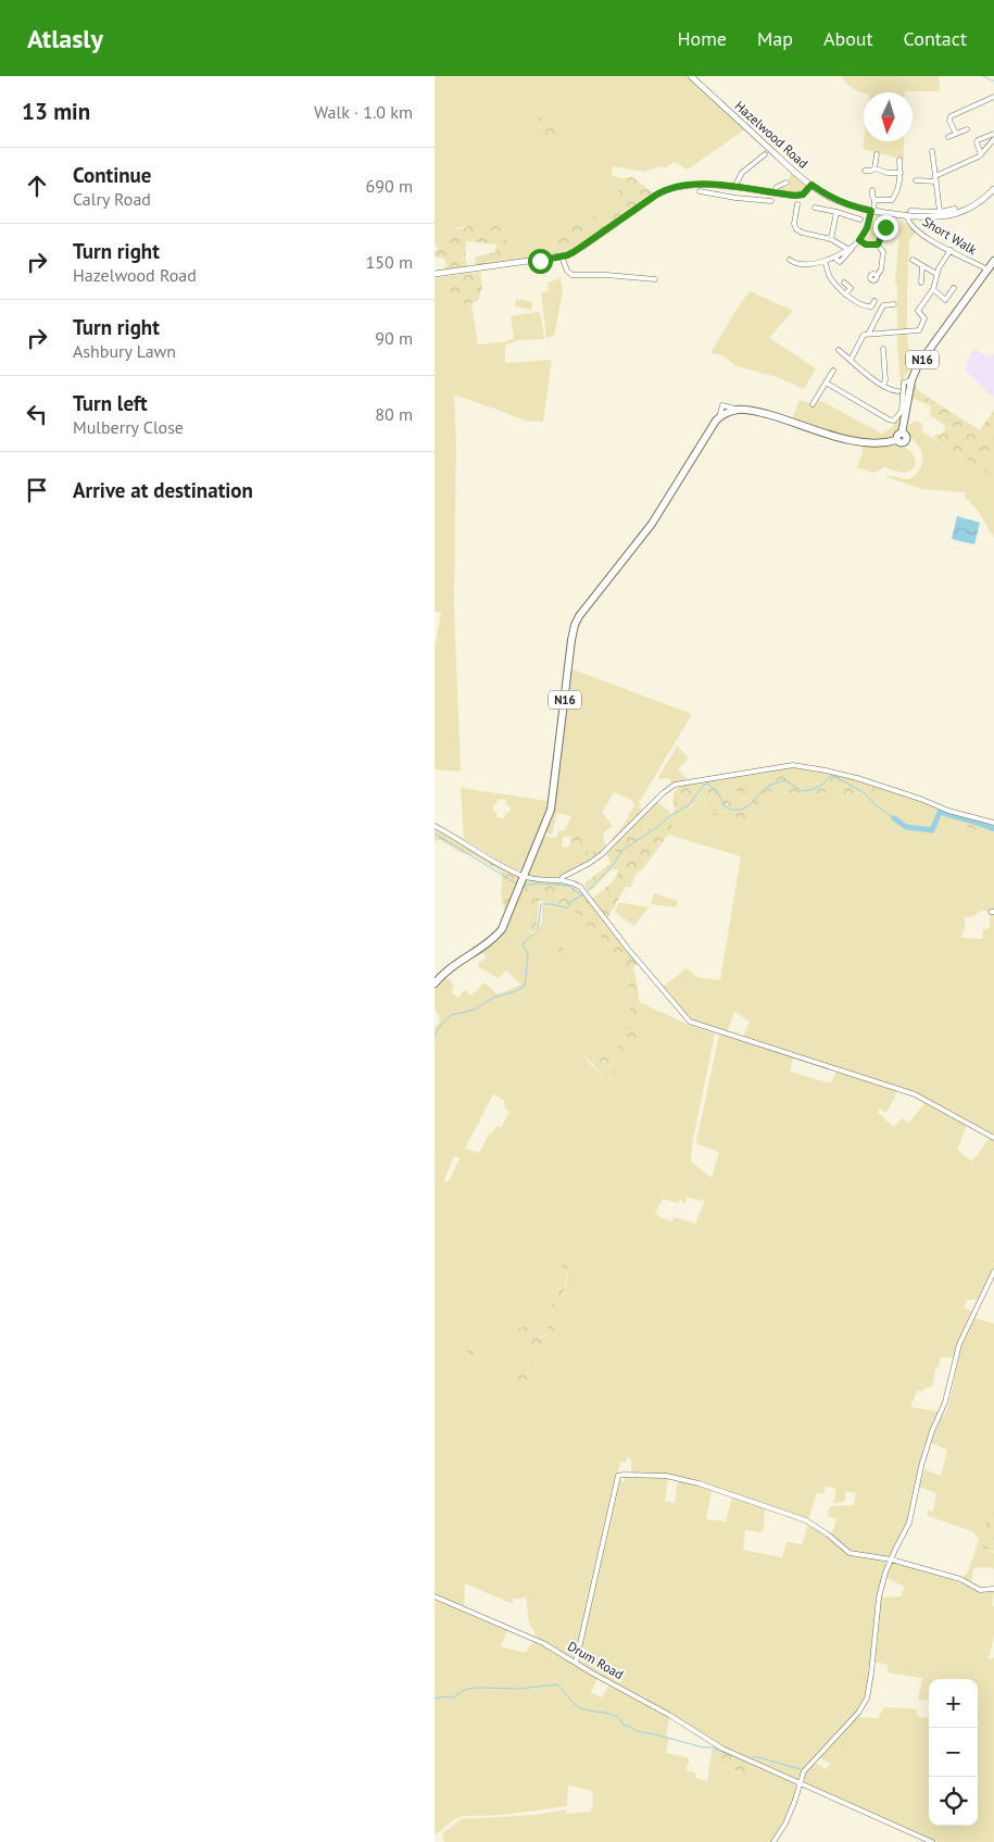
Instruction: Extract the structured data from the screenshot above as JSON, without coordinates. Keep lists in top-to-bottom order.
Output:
{
  "streets": {
    "highway": ["N16"],
    "main road": ["Hazelwood Road"],
    "street": ["Short Walk", "Drum Road"]
  },
  "crossings": [
    ["Hazelwood Road", "Short Walk"],
    ["Short Walk", "N16"]
  ],
  "north": "bottom",
  "page": {
    "header": "Atlasly",
    "nav": [
      "Home",
      "Map",
      "About",
      "Contact"
    ],
    "heading": ["13 min", "Walk · 1.0 km"],
    "list": [
      ["Continue", "Calry Road", "690 m"],
      ["Turn right", "Hazelwood Road", "150 m"],
      ["Turn right", "Ashbury Lawn", "90 m"],
      ["Turn left", "Mulberry Close", "80 m"],
      "Arrive at destination"
    ],
    "map_buttons": ["+", "−"]
  }
}
